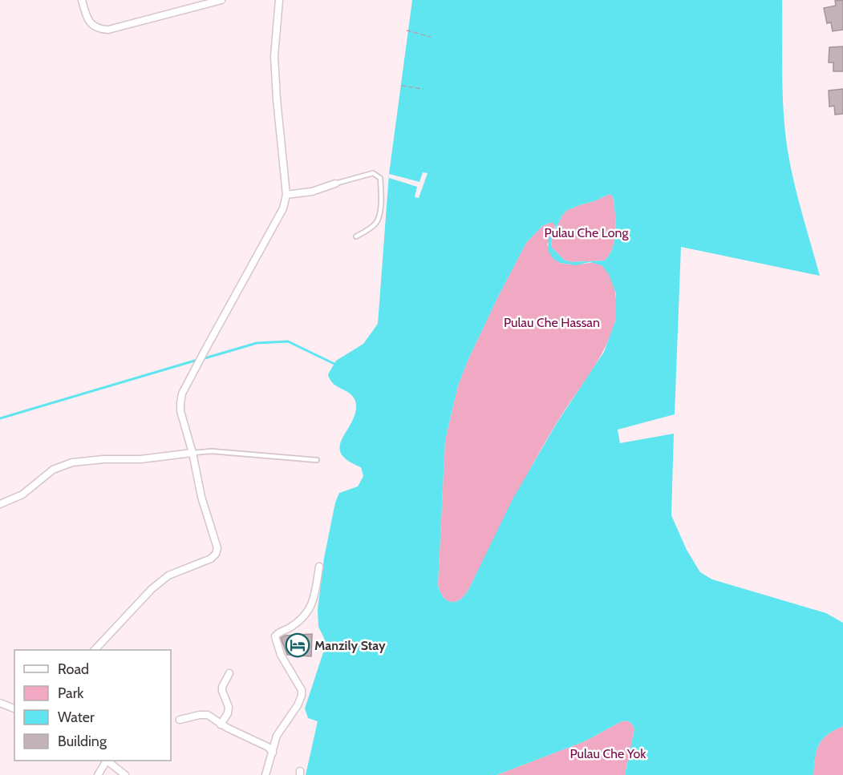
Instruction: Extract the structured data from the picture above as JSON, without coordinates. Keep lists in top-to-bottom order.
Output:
{
  "parks": ["Pulau Che Long", "Pulau Che Hassan", "Pulau Che Yok"],
  "places": {
    "hotel": ["Manzily Stay"]
  },
  "legend": [
    "Road",
    "Park",
    "Water",
    "Building"
  ]
}
